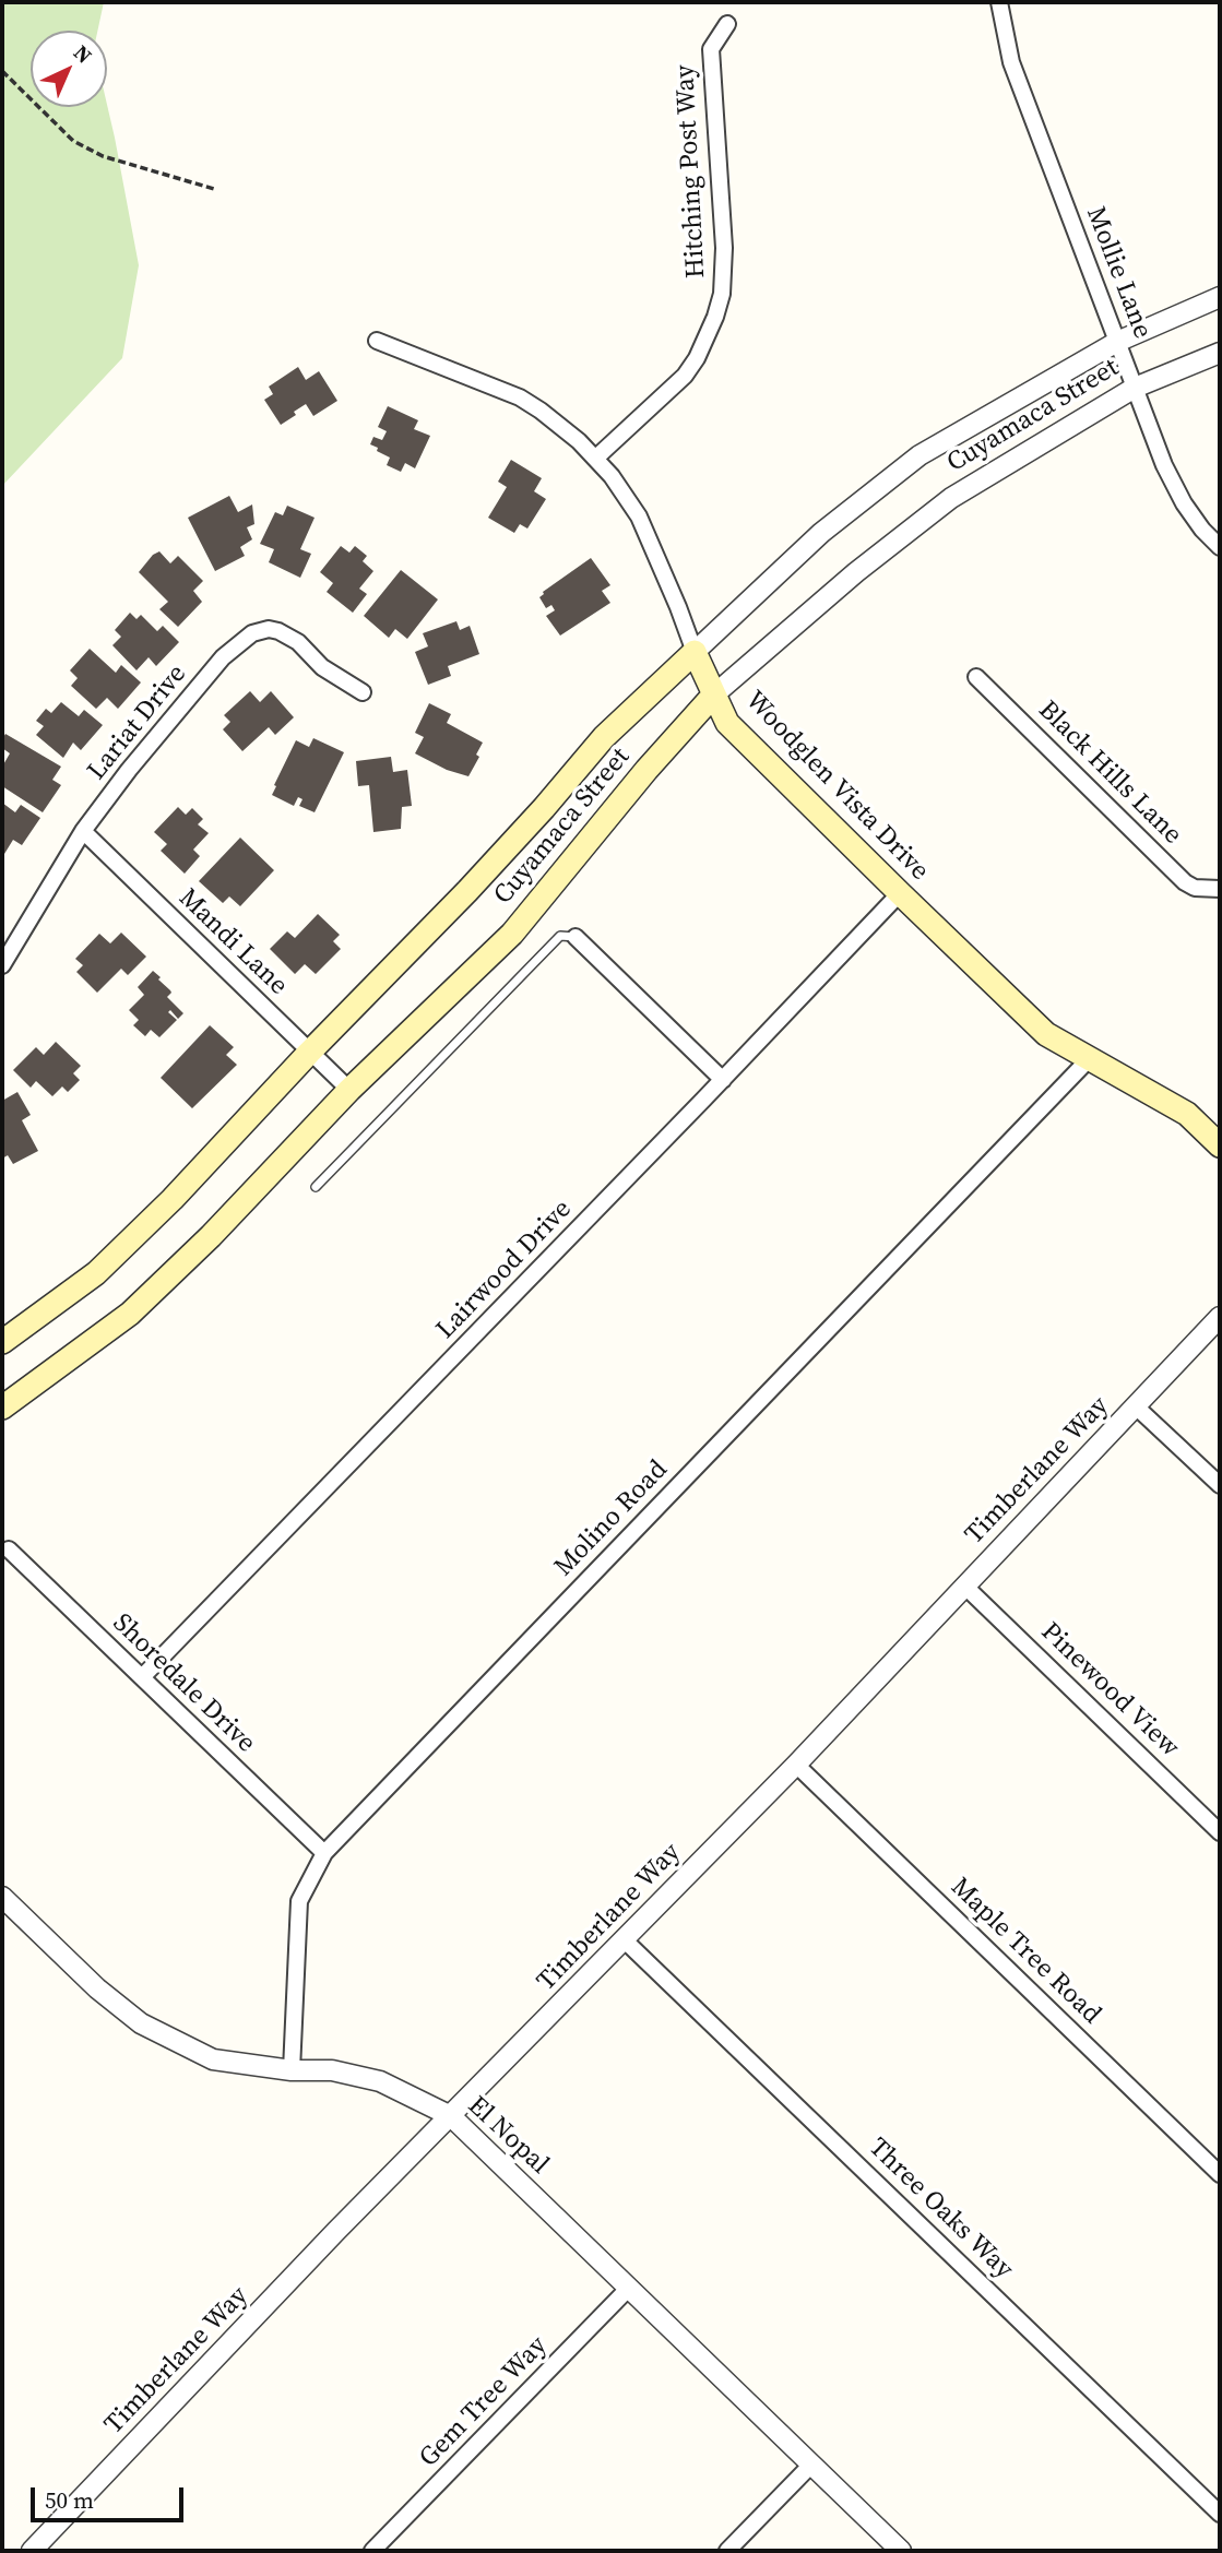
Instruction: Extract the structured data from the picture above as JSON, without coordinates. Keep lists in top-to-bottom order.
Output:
{
  "streets": {
    "main road": ["Cuyamaca Street", "Woodglen Vista Drive"],
    "street": [
      "Hitching Post Way",
      "Mollie Lane",
      "Lariat Drive",
      "Black Hills Lane",
      "Mandi Lane",
      "Lairwood Drive",
      "Timberlane Way",
      "Molino Road",
      "Shoredale Drive",
      "Pinewood View",
      "Maple Tree Road",
      "El Nopal",
      "Three Oaks Way",
      "Gem Tree Way"
    ]
  },
  "crossings": [
    ["Hitching Post Way", "Woodglen Vista Drive"],
    ["Mollie Lane", "Cuyamaca Street"],
    ["Cuyamaca Street", "Woodglen Vista Drive"],
    ["Cuyamaca Street", "Mandi Lane"],
    ["Lariat Drive", "Mandi Lane"],
    ["Woodglen Vista Drive", "Lairwood Drive"],
    ["Woodglen Vista Drive", "Molino Road"],
    ["Lairwood Drive", "Shoredale Drive"],
    ["Timberlane Way", "Pinewood View"],
    ["Timberlane Way", "Maple Tree Road"],
    ["Timberlane Way", "El Nopal"],
    ["Timberlane Way", "Three Oaks Way"],
    ["Molino Road", "Shoredale Drive"],
    ["Molino Road", "El Nopal"],
    ["El Nopal", "Gem Tree Way"]
  ],
  "scale_bar": "50 m",
  "north": "top right"
}
